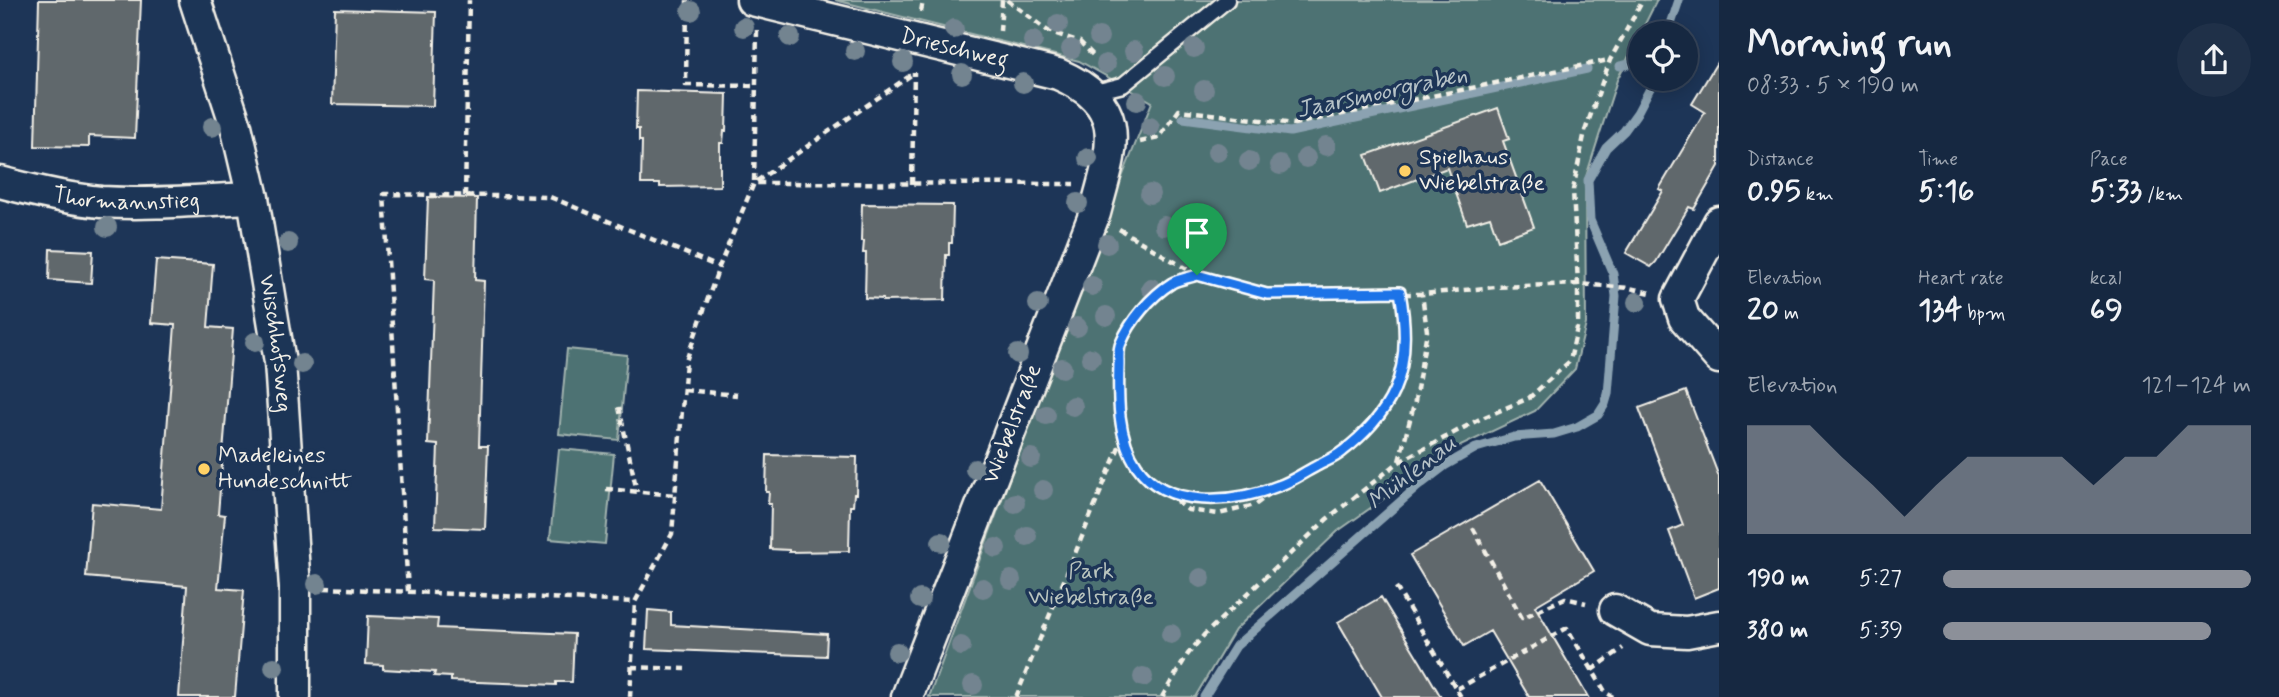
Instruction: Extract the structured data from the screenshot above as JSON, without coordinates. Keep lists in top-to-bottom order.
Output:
{
  "streets": {
    "street": [
      "Drieschweg",
      "Thormannstieg",
      "Wischhofsweg",
      "Wiebelstraße"
    ]
  },
  "crossings": [
    ["Drieschweg", "Wiebelstraße"],
    ["Thormannstieg", "Wischhofsweg"]
  ],
  "water": ["Jaarsmoorgraben", "Mühlenau"],
  "parks": ["Park Wiebelstraße"],
  "places": ["Spielhaus Wiebelstraße", "Madeleines Hundeschnitt"],
  "page": {
    "heading": ["Morning run", "08:33 · 5 × 190 m"],
    "stats": [
      ["Distance", "0.95 km"],
      ["Time", "5:16"],
      ["Pace", "5:33 /km"],
      ["Elevation", "20 m"],
      ["Heart rate", "134 bpm"],
      ["kcal", "69"]
    ],
    "chart": ["Elevation", "121–124 m"],
    "list": [
      {
        "name": "190 m",
        "note": "5:27"
      },
      {
        "name": "380 m",
        "note": "5:39"
      }
    ]
  }
}
